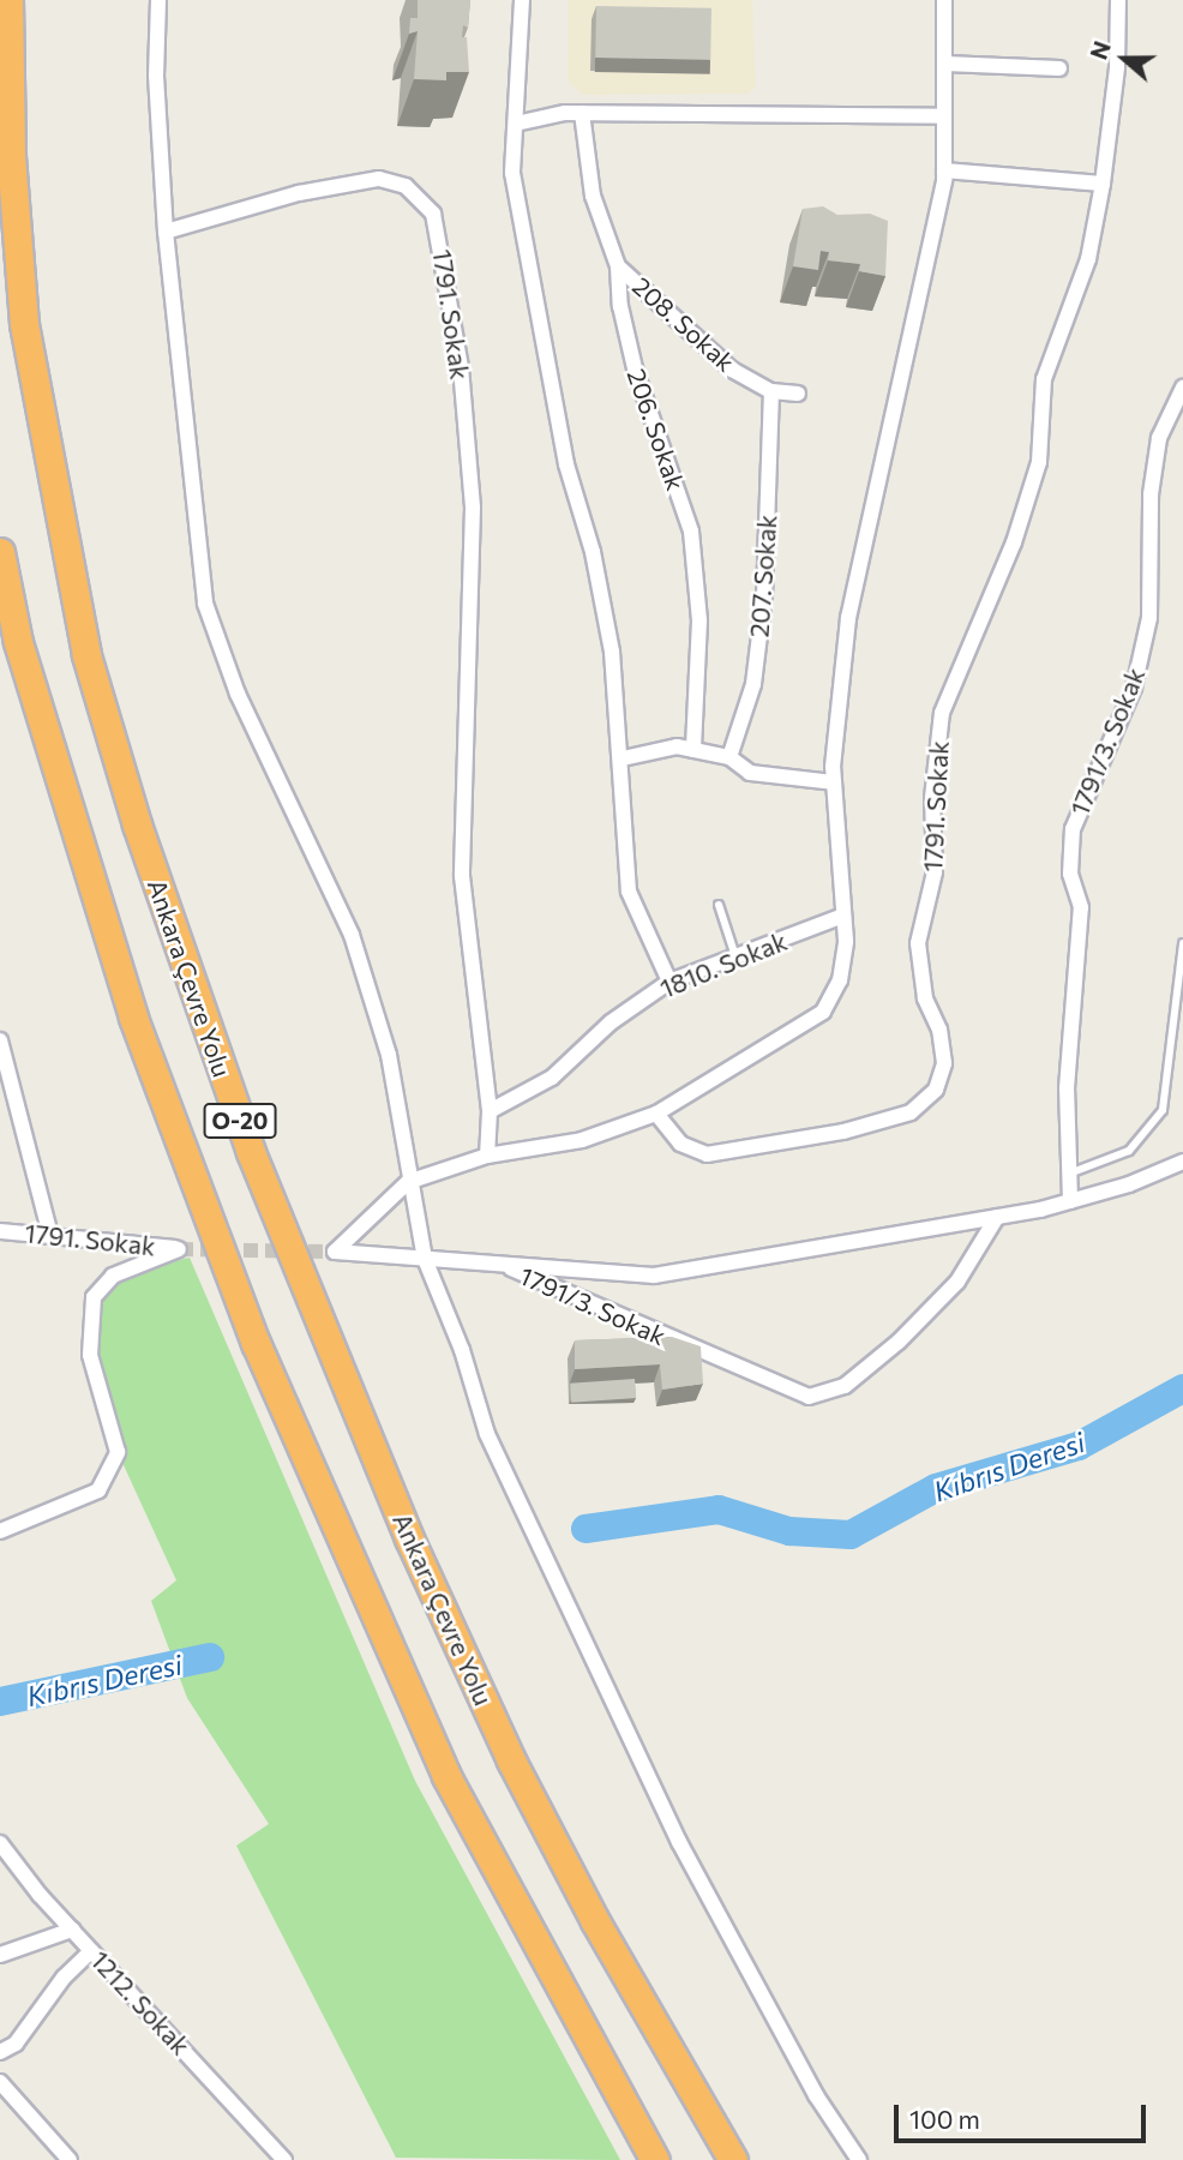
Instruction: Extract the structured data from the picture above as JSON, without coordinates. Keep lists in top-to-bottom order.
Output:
{
  "streets": {
    "highway": ["Ankara Çevre Yolu", "O-20"],
    "street": [
      "1791. Sokak",
      "208. Sokak",
      "206. Sokak",
      "207. Sokak",
      "1791/3. Sokak",
      "1810. Sokak",
      "1212. Sokak"
    ]
  },
  "crossings": [
    ["1791. Sokak", "1810. Sokak"],
    ["208. Sokak", "206. Sokak"],
    ["208. Sokak", "207. Sokak"]
  ],
  "water": ["Kıbrıs Deresi"],
  "scale_bar": "100 m",
  "north": "left"
}
